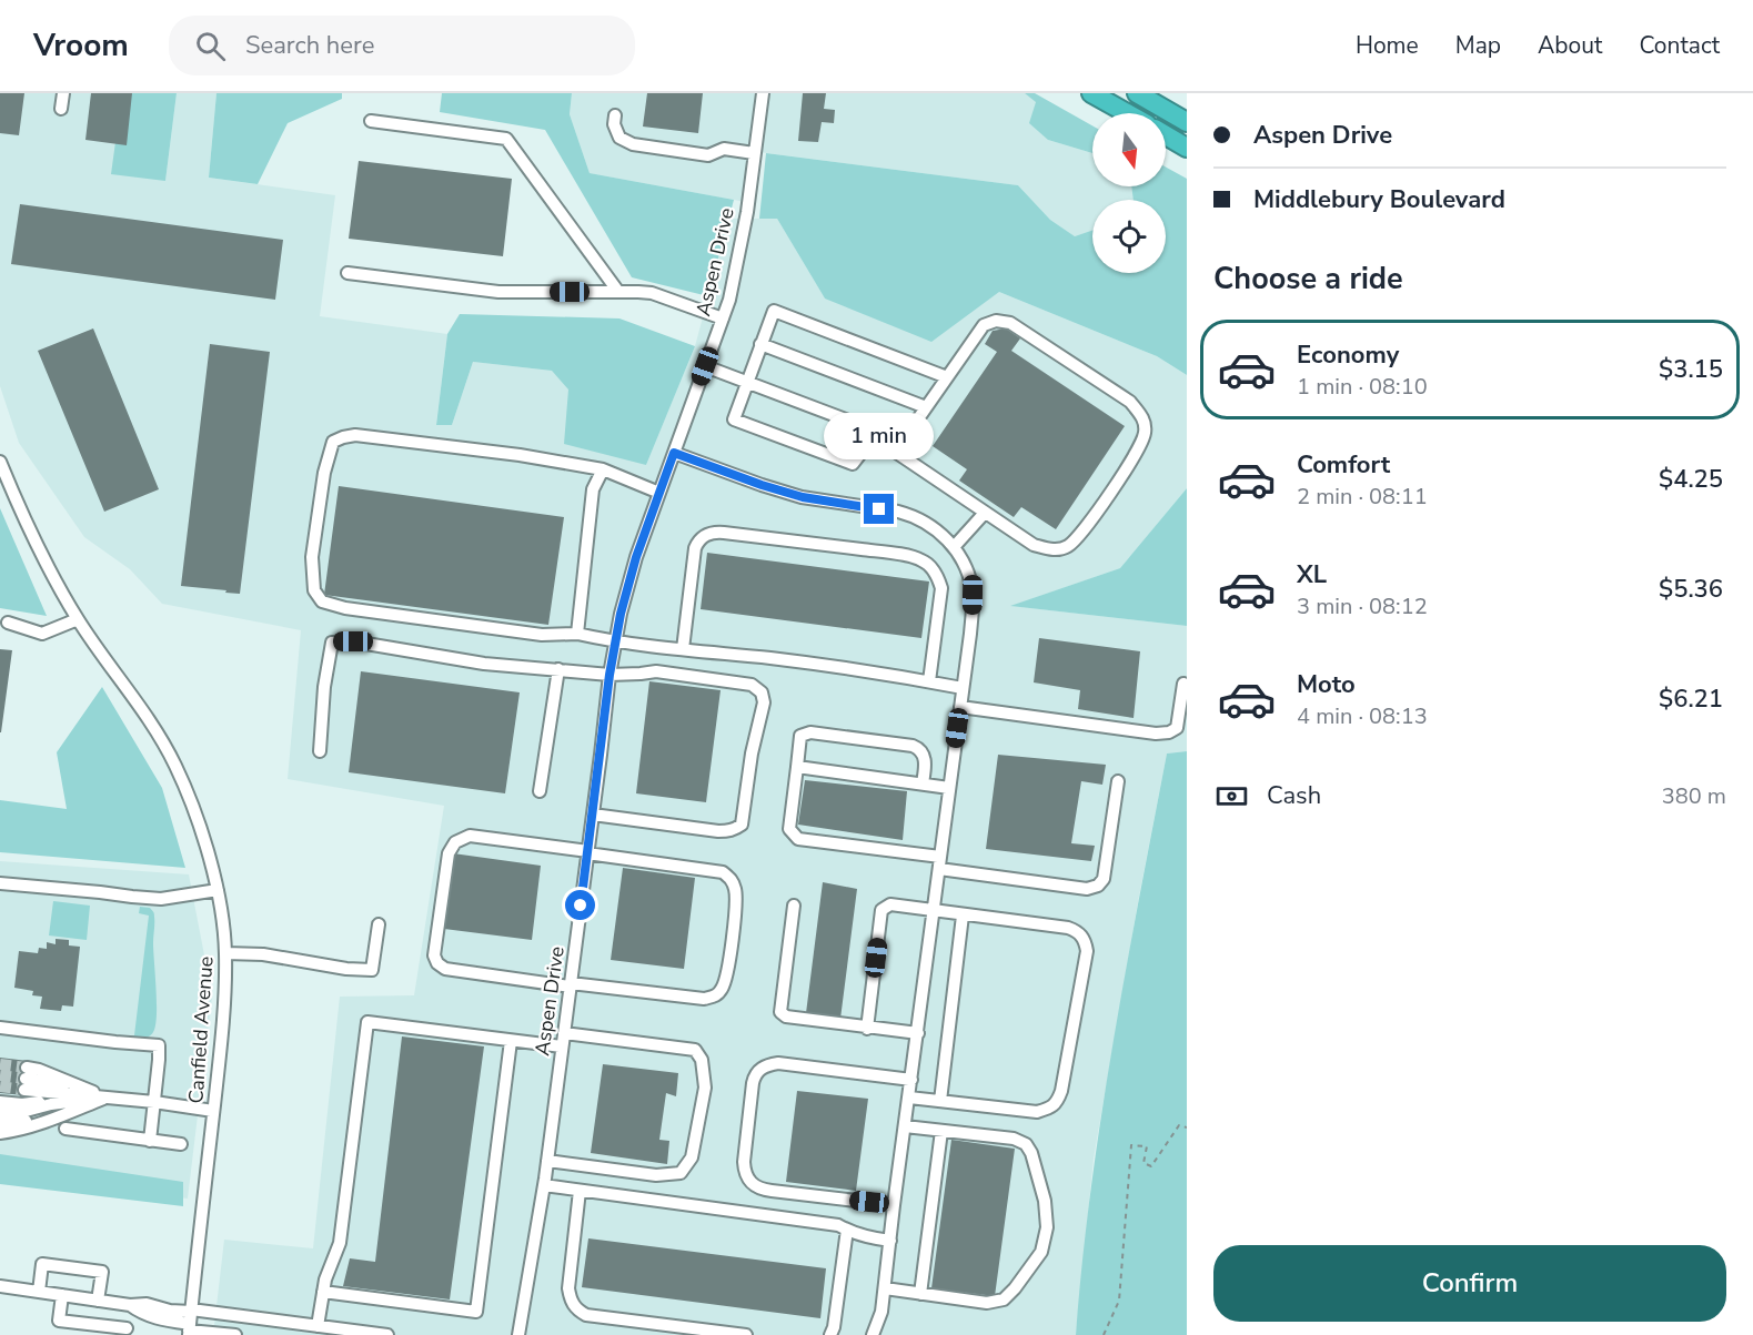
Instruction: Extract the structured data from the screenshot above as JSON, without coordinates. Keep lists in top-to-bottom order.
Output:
{
  "streets": {
    "street": ["Aspen Drive", "Canfield Avenue"]
  },
  "north": "bottom",
  "page": {
    "header": "Vroom",
    "search": "Search here",
    "nav": [
      "Home",
      "Map",
      "About",
      "Contact"
    ],
    "banner": ["Aspen Drive", "Middlebury Boulevard"],
    "heading": "Choose a ride",
    "list": [
      {
        "name": "Economy",
        "note": "1 min · 08:10",
        "value": "$3.15"
      },
      {
        "name": "Comfort",
        "note": "2 min · 08:11",
        "value": "$4.25"
      },
      {
        "name": "XL",
        "note": "3 min · 08:12",
        "value": "$5.36"
      },
      {
        "name": "Moto",
        "note": "4 min · 08:13",
        "value": "$6.21"
      }
    ],
    "bubble": "1 min",
    "pay": ["Cash", "380 m"],
    "buttons": "Confirm"
  }
}
